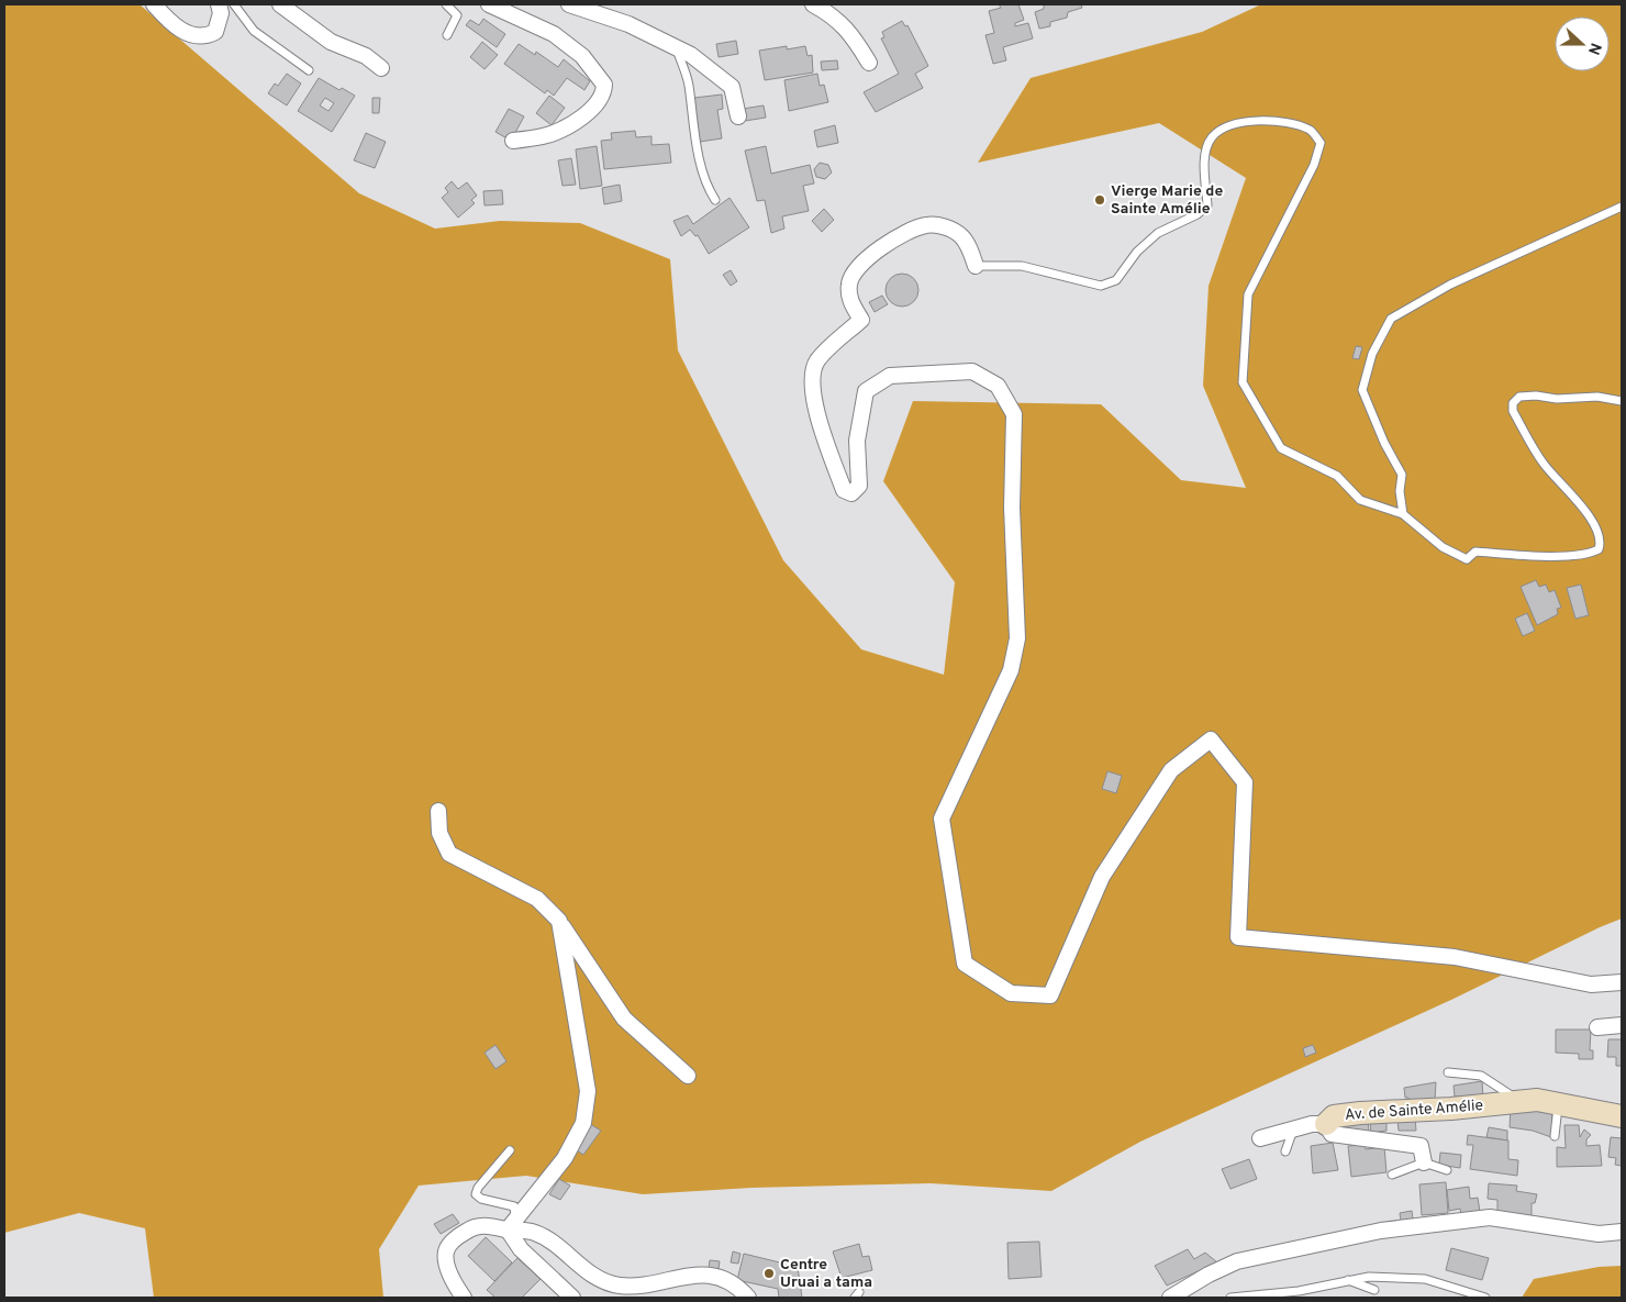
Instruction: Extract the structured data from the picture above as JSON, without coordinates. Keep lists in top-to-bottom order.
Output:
{
  "streets": {
    "street": ["Av. de Sainte Amélie"]
  },
  "places": ["Vierge Marie de Sainte Amélie", "Centre Uruai a tama"],
  "north": "right"
}
